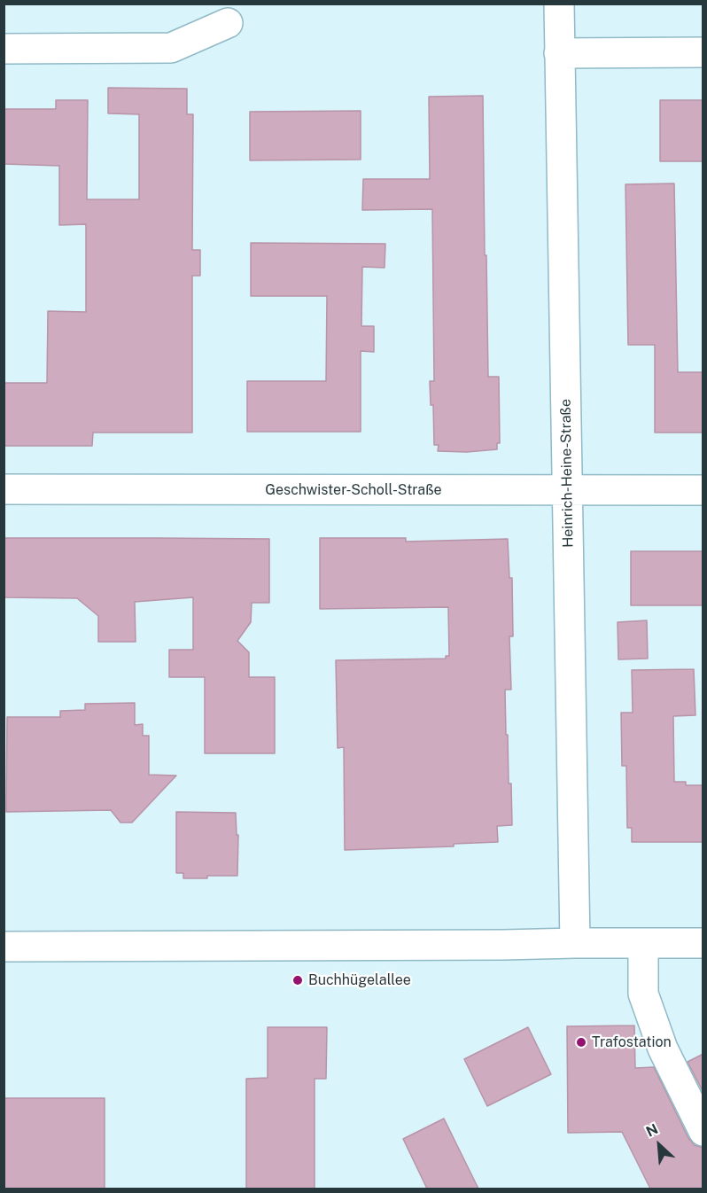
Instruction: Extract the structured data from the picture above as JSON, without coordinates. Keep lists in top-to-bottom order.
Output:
{
  "streets": {
    "street": ["Heinrich-Heine-Straße", "Geschwister-Scholl-Straße"]
  },
  "crossings": [
    ["Heinrich-Heine-Straße", "Geschwister-Scholl-Straße"]
  ],
  "places": ["Buchhügelallee", "Trafostation"],
  "north": "top left"
}
